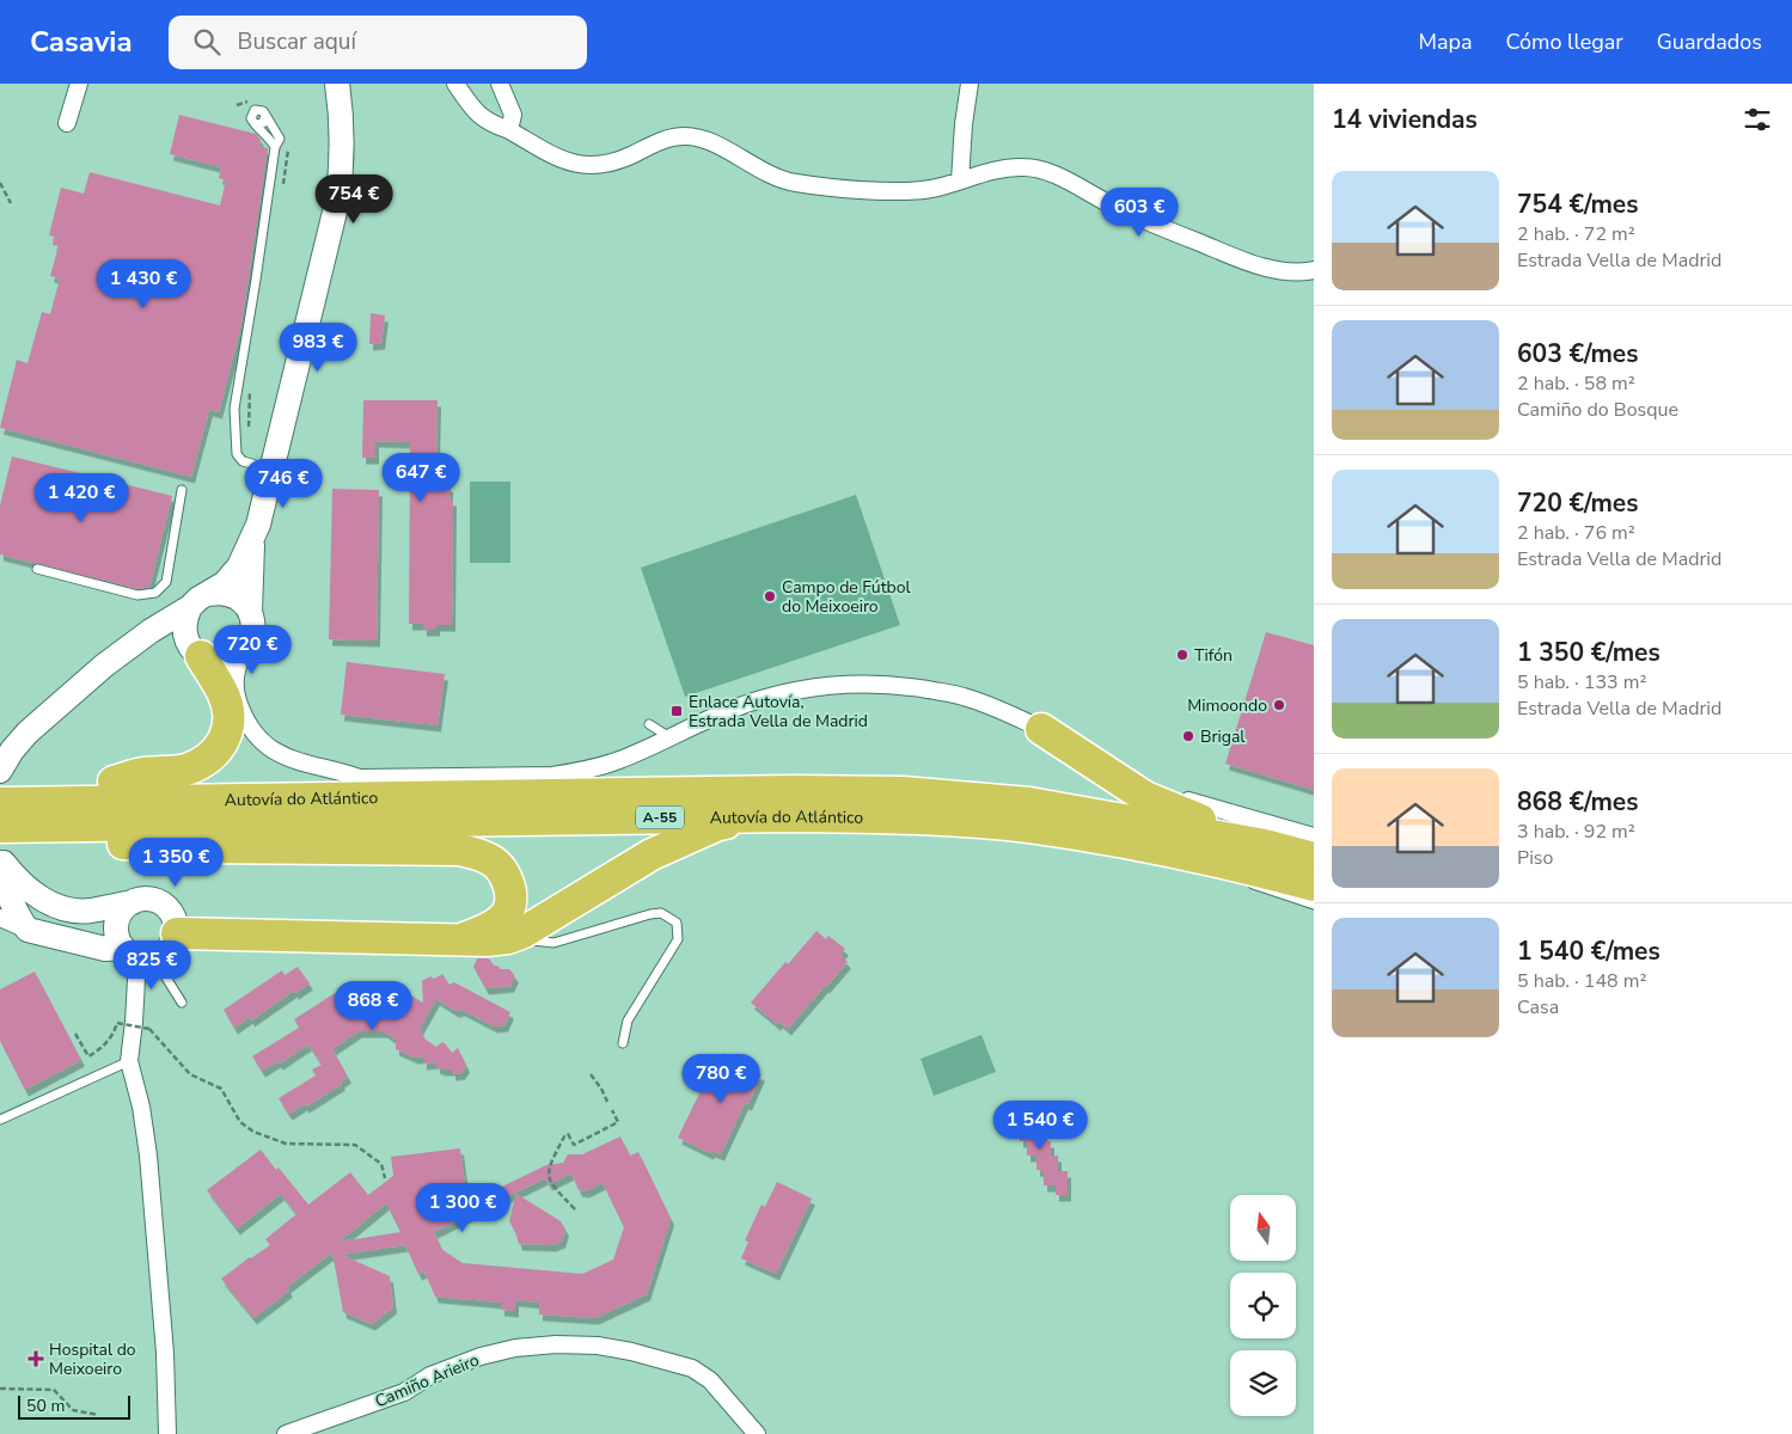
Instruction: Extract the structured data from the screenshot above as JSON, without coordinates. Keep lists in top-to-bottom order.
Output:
{
  "streets": {
    "highway": ["Autovía do Atlántico", "A-55"],
    "street": ["Camiño Arieiro"]
  },
  "places": {
    "other": [
      "Campo de Fútbol do Meixoeiro",
      "Tifón",
      "Mimoondo",
      "Brigal"
    ],
    "transit": ["Enlace Autovía, Estrada Vella de Madrid"],
    "health": ["Hospital do Meixoeiro"]
  },
  "scale_bar": "50 m",
  "north": "top",
  "page": {
    "header": "Casavia",
    "search": "Buscar aquí",
    "nav": ["Mapa", "Cómo llegar", "Guardados"],
    "heading": "14 viviendas",
    "list": [
      {
        "name": "754 €/mes",
        "note": "2 hab. · 72 m² · Estrada Vella de Madrid"
      },
      {
        "name": "603 €/mes",
        "note": "2 hab. · 58 m² · Camiño do Bosque"
      },
      {
        "name": "720 €/mes",
        "note": "2 hab. · 76 m² · Estrada Vella de Madrid"
      },
      {
        "name": "1 350 €/mes",
        "note": "5 hab. · 133 m² · Estrada Vella de Madrid"
      },
      {
        "name": "868 €/mes",
        "note": "3 hab. · 92 m² · Piso"
      },
      {
        "name": "1 540 €/mes",
        "note": "5 hab. · 148 m² · Casa"
      }
    ],
    "price": [
      "754 €",
      "603 €",
      "1 430 €",
      "983 €",
      "647 €",
      "746 €",
      "1 420 €",
      "720 €",
      "1 350 €",
      "825 €",
      "868 €",
      "780 €",
      "1 540 €",
      "1 300 €"
    ],
    "scale": "50 m"
  }
}
